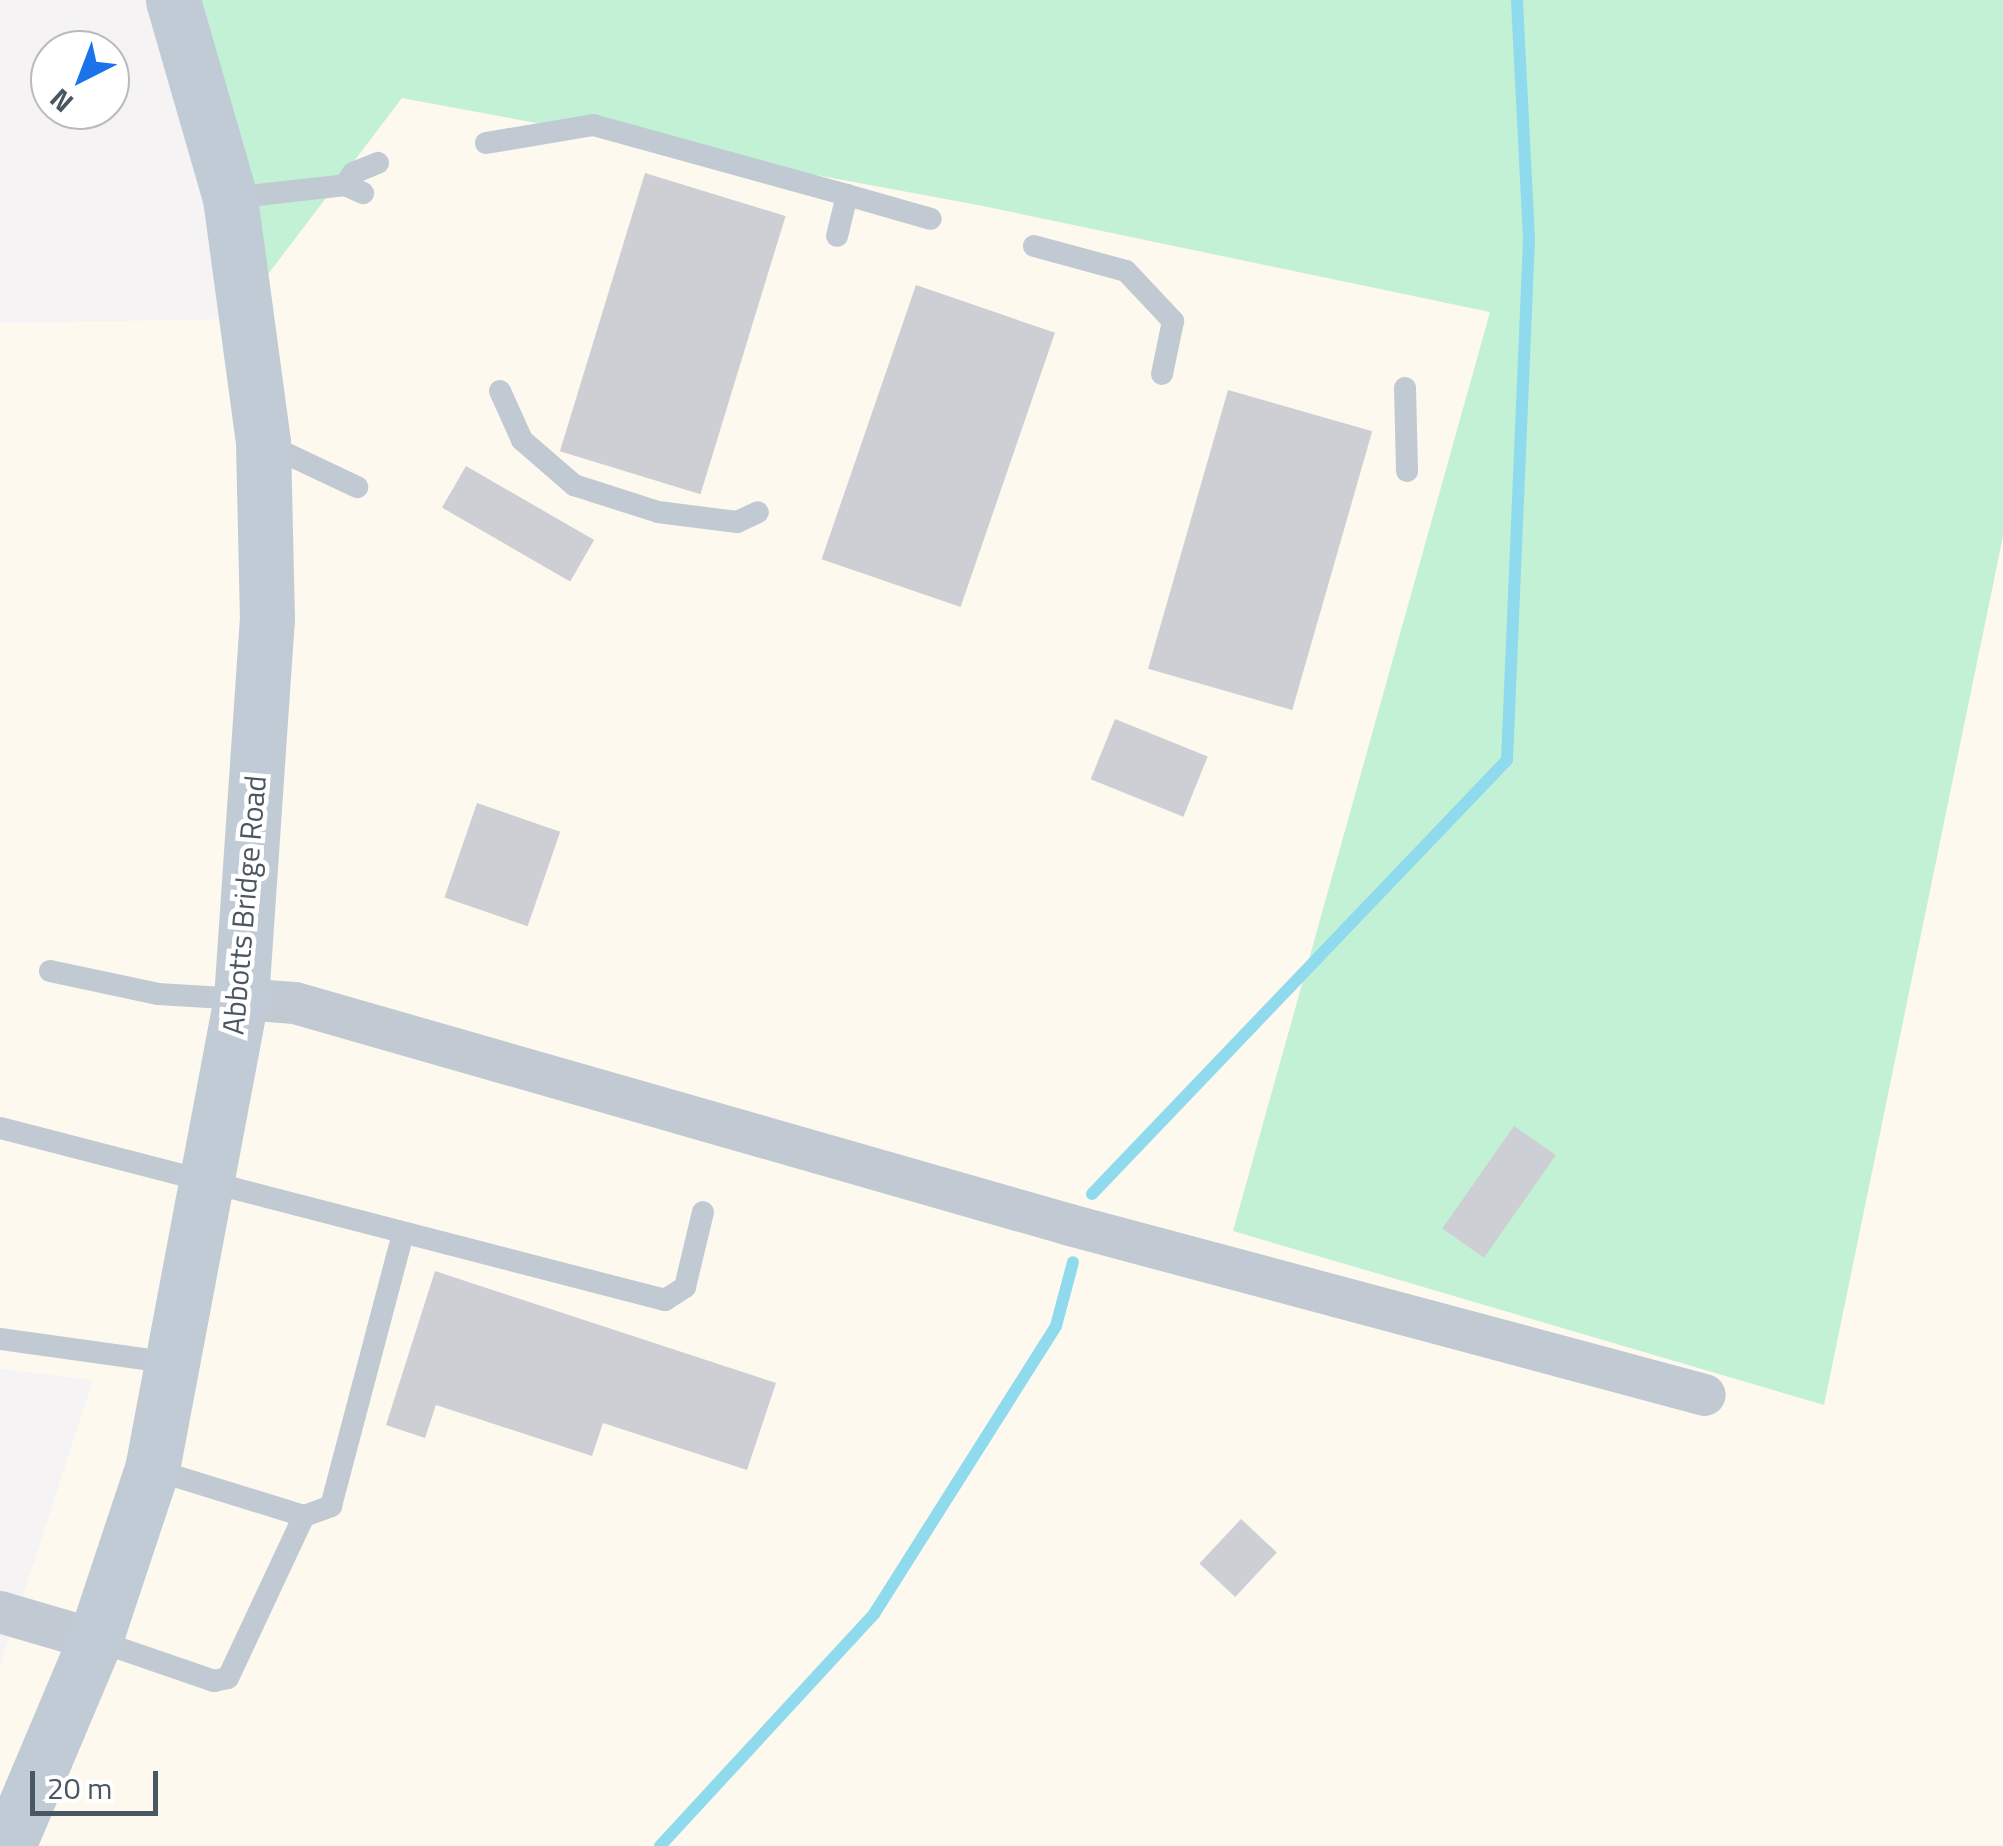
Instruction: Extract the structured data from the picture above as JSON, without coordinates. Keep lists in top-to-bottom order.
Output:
{
  "streets": {
    "main road": ["Abbotts Bridge Road"]
  },
  "scale_bar": "20 m",
  "north": "bottom left"
}
